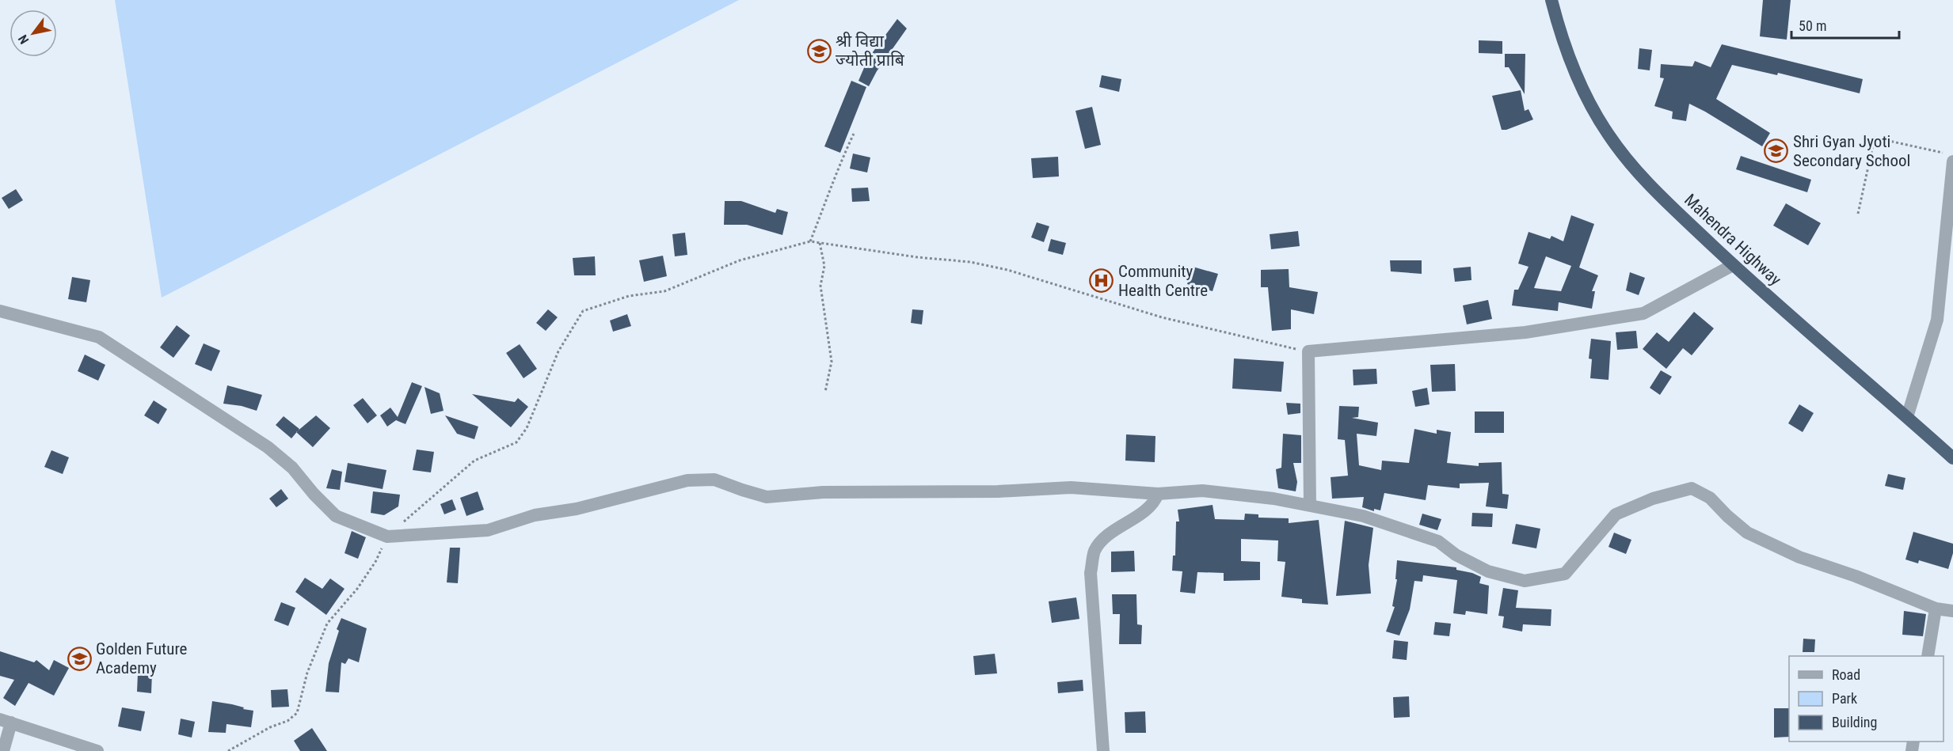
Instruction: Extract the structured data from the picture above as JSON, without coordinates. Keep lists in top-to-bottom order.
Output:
{
  "streets": {
    "highway": ["Mahendra Highway"]
  },
  "places": {
    "school or university": ["श्री विद्या ज्योती प्राबि", "Shri Gyan Jyoti Secondary School", "Golden Future Academy"],
    "hospital": ["Community Health Centre"]
  },
  "legend": ["Road", "Park", "Building"],
  "scale_bar": "50 m",
  "north": "bottom left"
}
